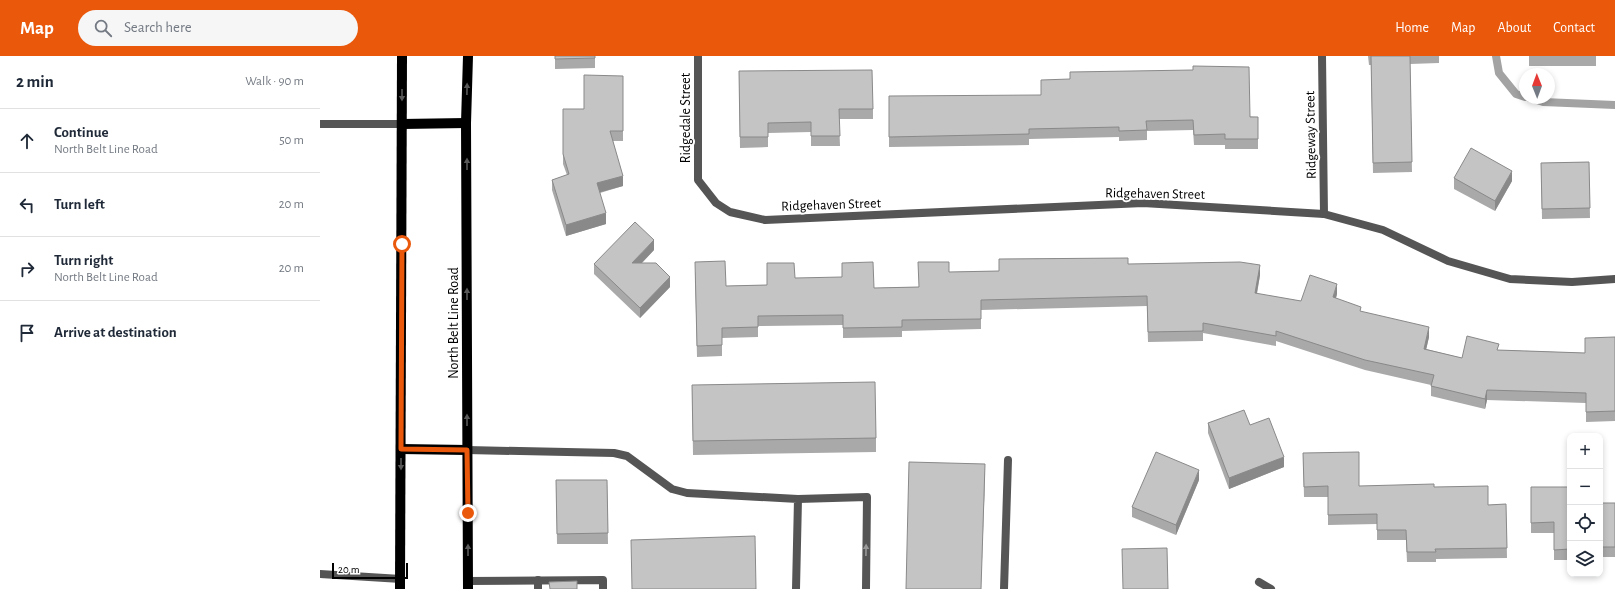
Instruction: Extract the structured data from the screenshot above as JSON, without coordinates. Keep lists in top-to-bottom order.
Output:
{
  "streets": {
    "main road": ["North Belt Line Road"],
    "street": ["Ridgedale Street", "Ridgeway Street", "Ridgehaven Street"]
  },
  "crossings": [
    ["Ridgedale Street", "Ridgehaven Street"],
    ["Ridgeway Street", "Ridgehaven Street"]
  ],
  "scale_bar": "20 m",
  "north": "top",
  "page": {
    "header": "Map",
    "search": "Search here",
    "nav": [
      "Home",
      "Map",
      "About",
      "Contact"
    ],
    "heading": ["2 min", "Walk · 90 m"],
    "list": [
      ["Continue", "North Belt Line Road", "50 m"],
      ["Turn left", "20 m"],
      ["Turn right", "North Belt Line Road", "20 m"],
      "Arrive at destination"
    ],
    "map_buttons": ["+", "−"],
    "scale": "20 m"
  }
}
